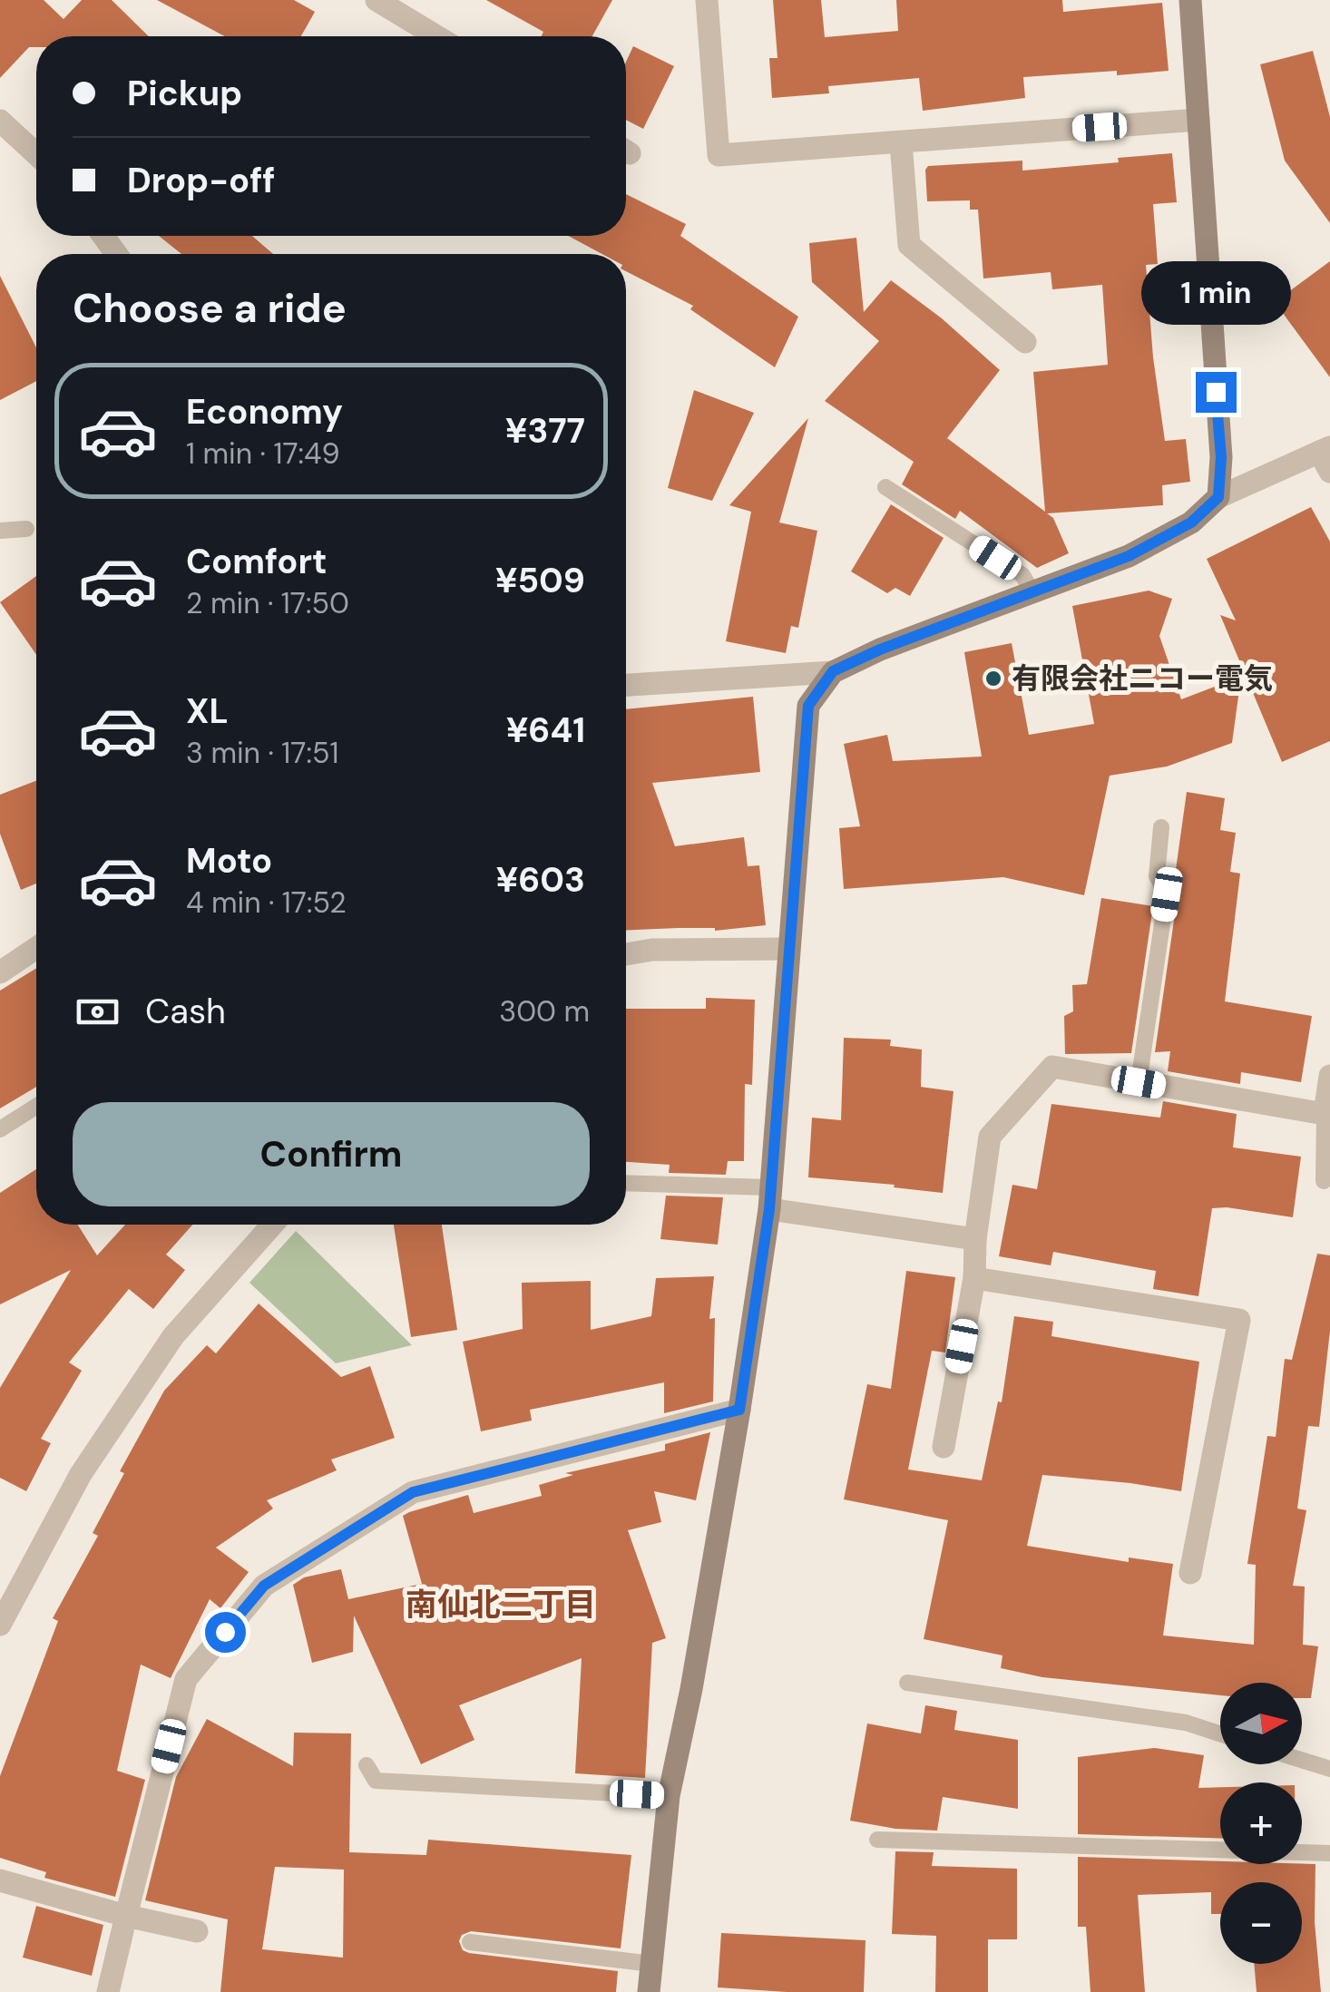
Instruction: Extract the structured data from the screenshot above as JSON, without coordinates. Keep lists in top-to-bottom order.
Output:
{
  "districts": ["南仙北二丁目"],
  "places": ["有限会社ニコー電気"],
  "north": "right",
  "page": {
    "banner": ["Pickup", "Drop-off"],
    "heading": "Choose a ride",
    "bubble": "1 min",
    "list": [
      {
        "name": "Economy",
        "note": "1 min · 17:49",
        "value": "¥377"
      },
      {
        "name": "Comfort",
        "note": "2 min · 17:50",
        "value": "¥509"
      },
      {
        "name": "XL",
        "note": "3 min · 17:51",
        "value": "¥641"
      },
      {
        "name": "Moto",
        "note": "4 min · 17:52",
        "value": "¥603"
      }
    ],
    "pay": ["Cash", "300 m"],
    "buttons": "Confirm",
    "map_buttons": ["+", "−"]
  }
}
